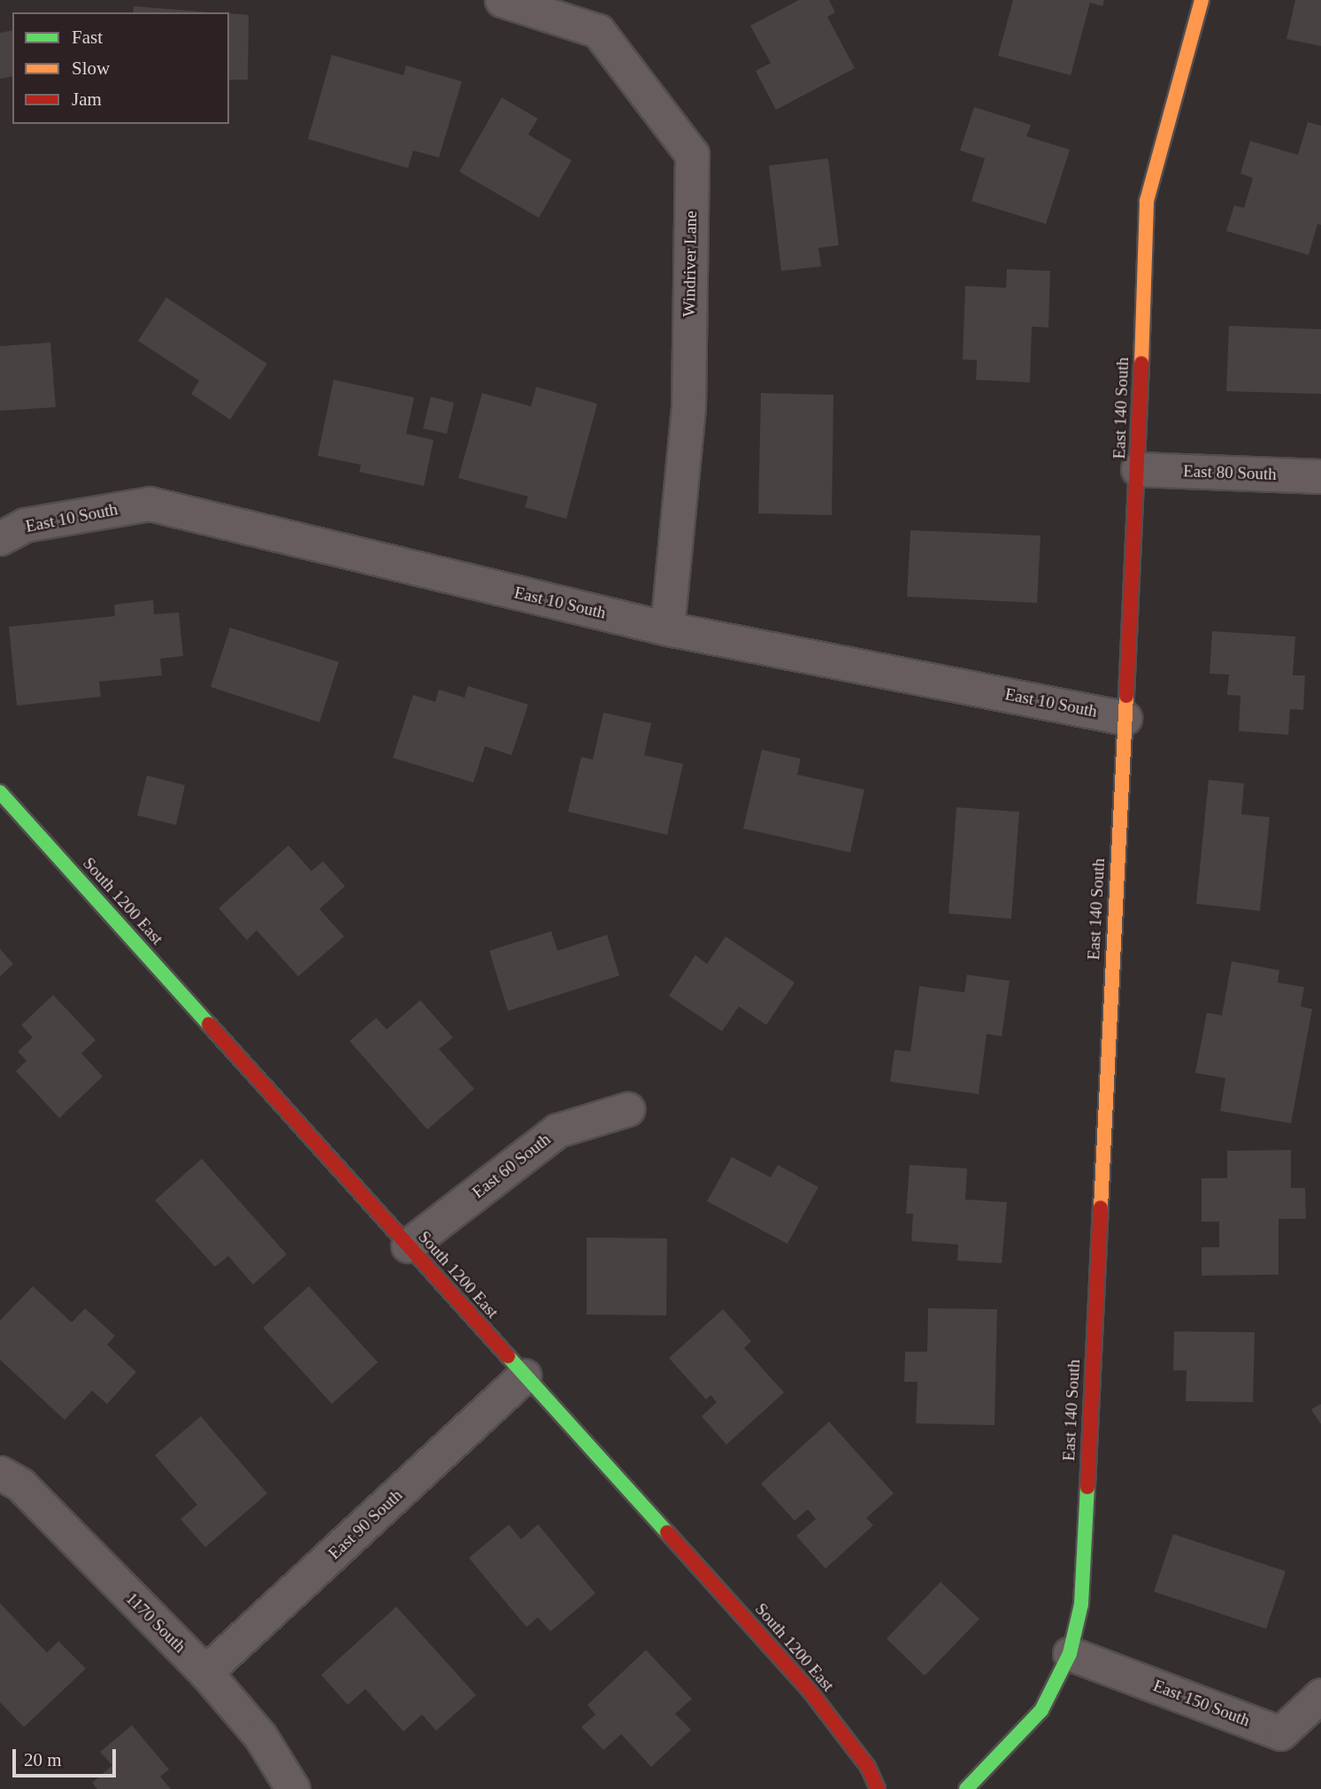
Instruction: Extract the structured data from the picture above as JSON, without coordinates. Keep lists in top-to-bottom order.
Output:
{
  "streets": {
    "street": [
      "Windriver Lane",
      "East 140 South",
      "East 80 South",
      "East 10 South",
      "South 1200 East",
      "East 60 South",
      "East 90 South",
      "1170 South",
      "East 150 South"
    ]
  },
  "crossings": [
    ["Windriver Lane", "East 10 South"],
    ["East 140 South", "East 80 South"],
    ["East 140 South", "East 10 South"],
    ["East 140 South", "East 150 South"],
    ["South 1200 East", "East 60 South"],
    ["South 1200 East", "East 90 South"],
    ["East 90 South", "1170 South"]
  ],
  "legend": ["Fast", "Slow", "Jam"],
  "scale_bar": "20 m"
}
